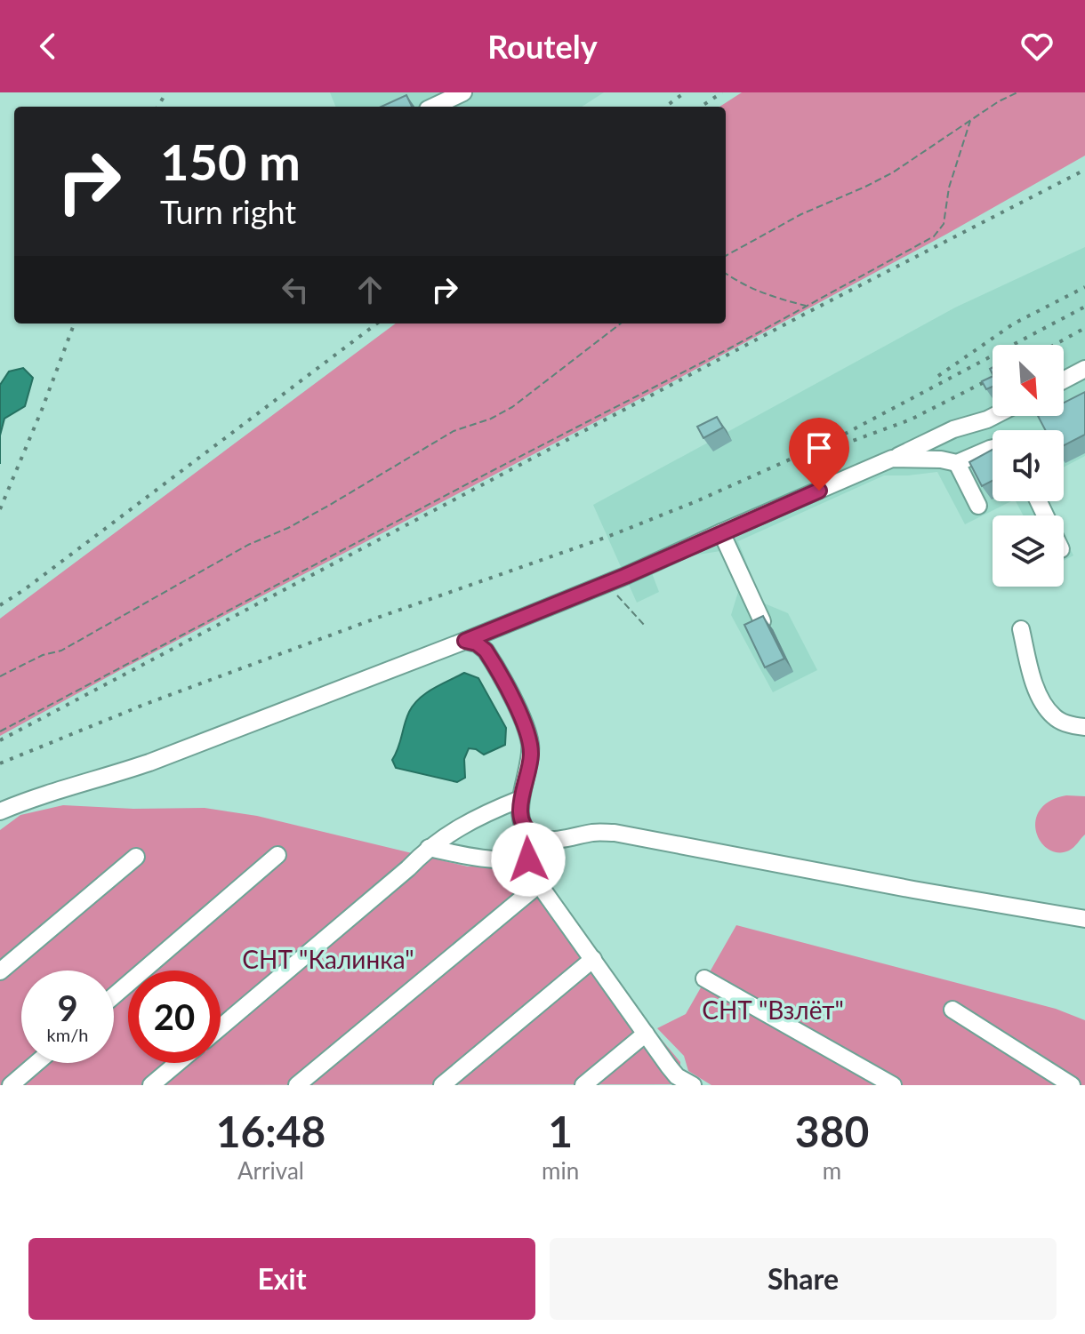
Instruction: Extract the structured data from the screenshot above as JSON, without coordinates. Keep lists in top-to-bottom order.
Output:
{
  "parks": ["СНТ \"Калинка\"", "СНТ \"Взлёт\""],
  "north": "bottom right",
  "page": {
    "header": "Routely",
    "turn": ["150 m", "Turn right"],
    "speed": "9 km/h",
    "limit": "20",
    "eta": [
      "16:48",
      "Arrival",
      "1",
      "min",
      "380",
      "m"
    ],
    "buttons": ["Exit", "Share"]
  }
}
